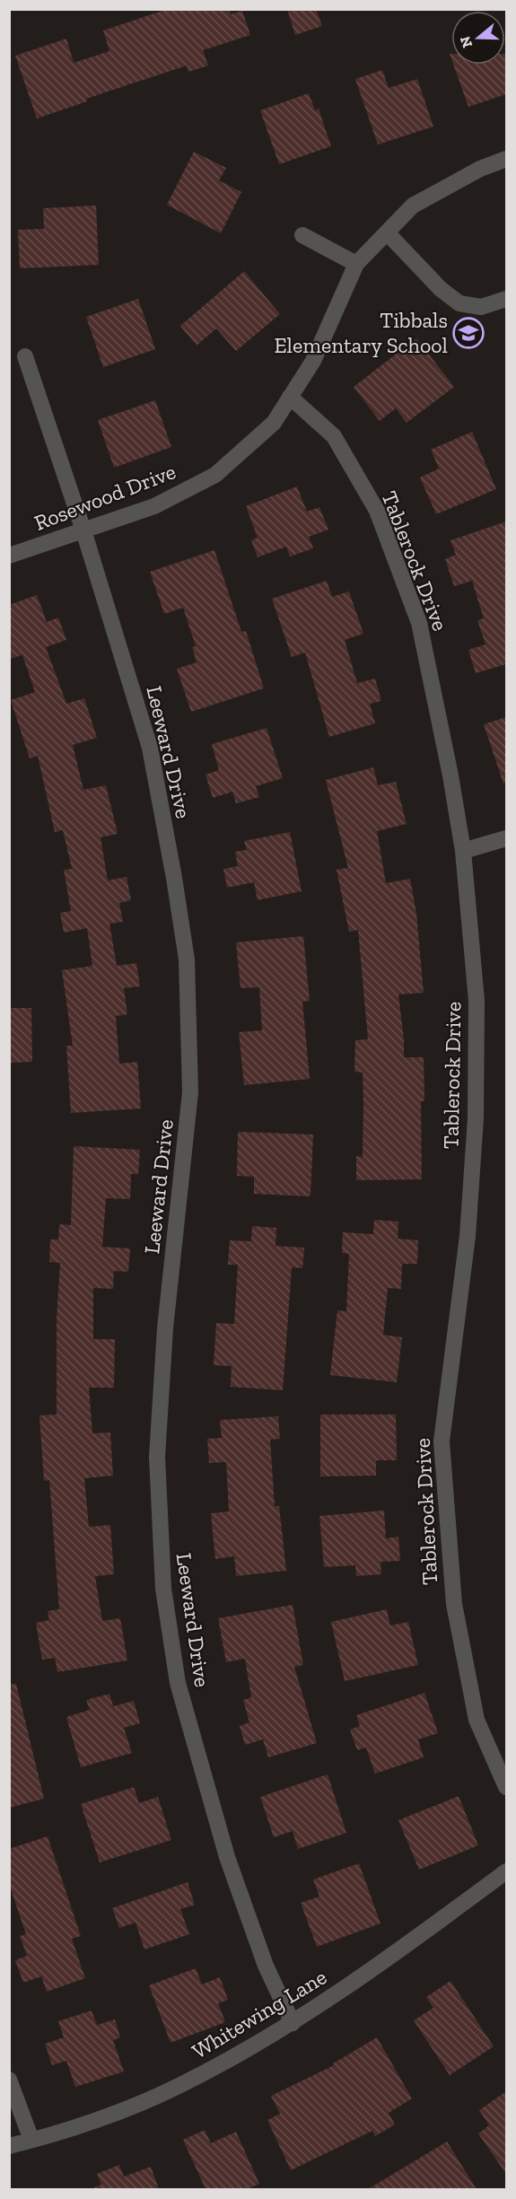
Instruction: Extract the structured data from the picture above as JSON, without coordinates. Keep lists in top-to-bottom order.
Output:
{
  "streets": {
    "street": [
      "Rosewood Drive",
      "Tablerock Drive",
      "Leeward Drive",
      "Whitewing Lane"
    ]
  },
  "crossings": [
    ["Rosewood Drive", "Tablerock Drive"],
    ["Rosewood Drive", "Leeward Drive"],
    ["Leeward Drive", "Whitewing Lane"]
  ],
  "places": {
    "school or university": ["Tibbals Elementary School"]
  },
  "north": "left"
}
